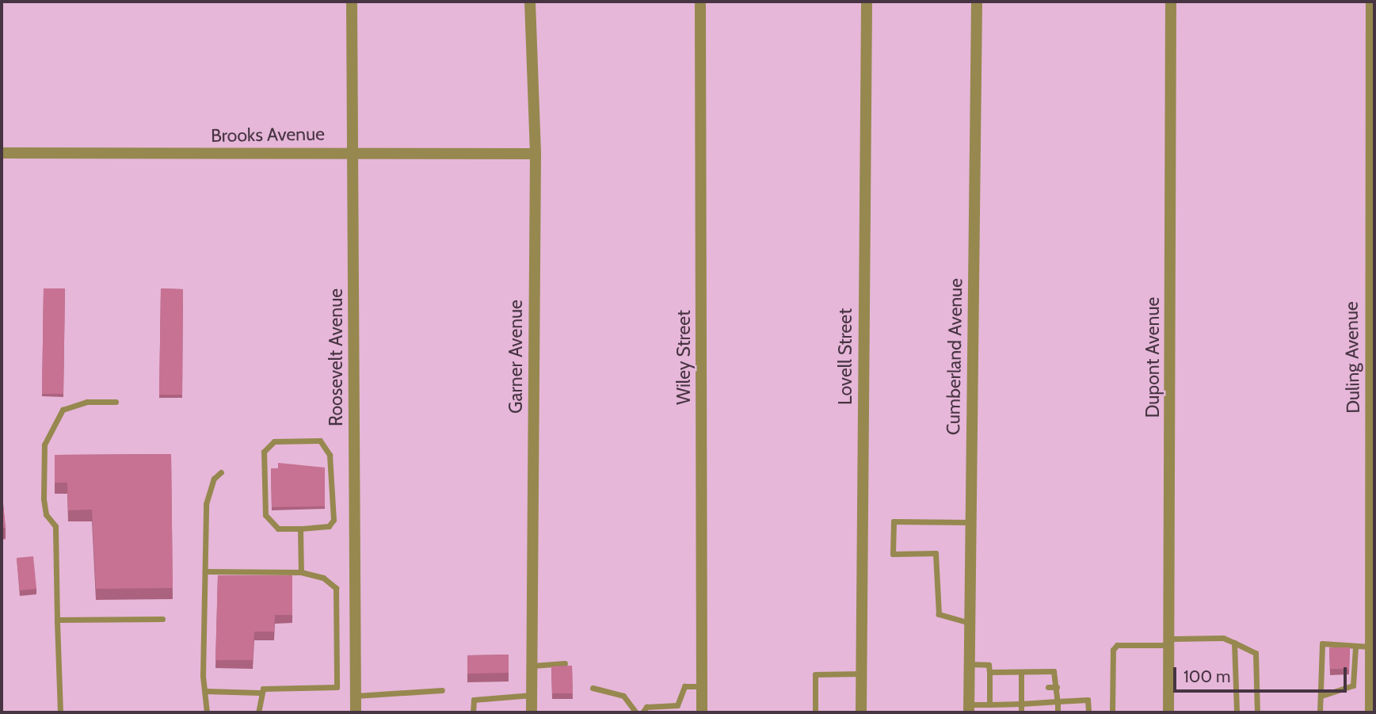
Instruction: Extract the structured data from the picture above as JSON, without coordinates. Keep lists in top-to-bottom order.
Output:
{
  "streets": {
    "street": [
      "Brooks Avenue",
      "Garner Avenue",
      "Lovell Street",
      "Cumberland Avenue",
      "Roosevelt Avenue",
      "Wiley Street",
      "Dupont Avenue",
      "Duling Avenue"
    ]
  },
  "crossings": [
    ["Brooks Avenue", "Garner Avenue"],
    ["Brooks Avenue", "Roosevelt Avenue"]
  ],
  "scale_bar": "100 m"
}
